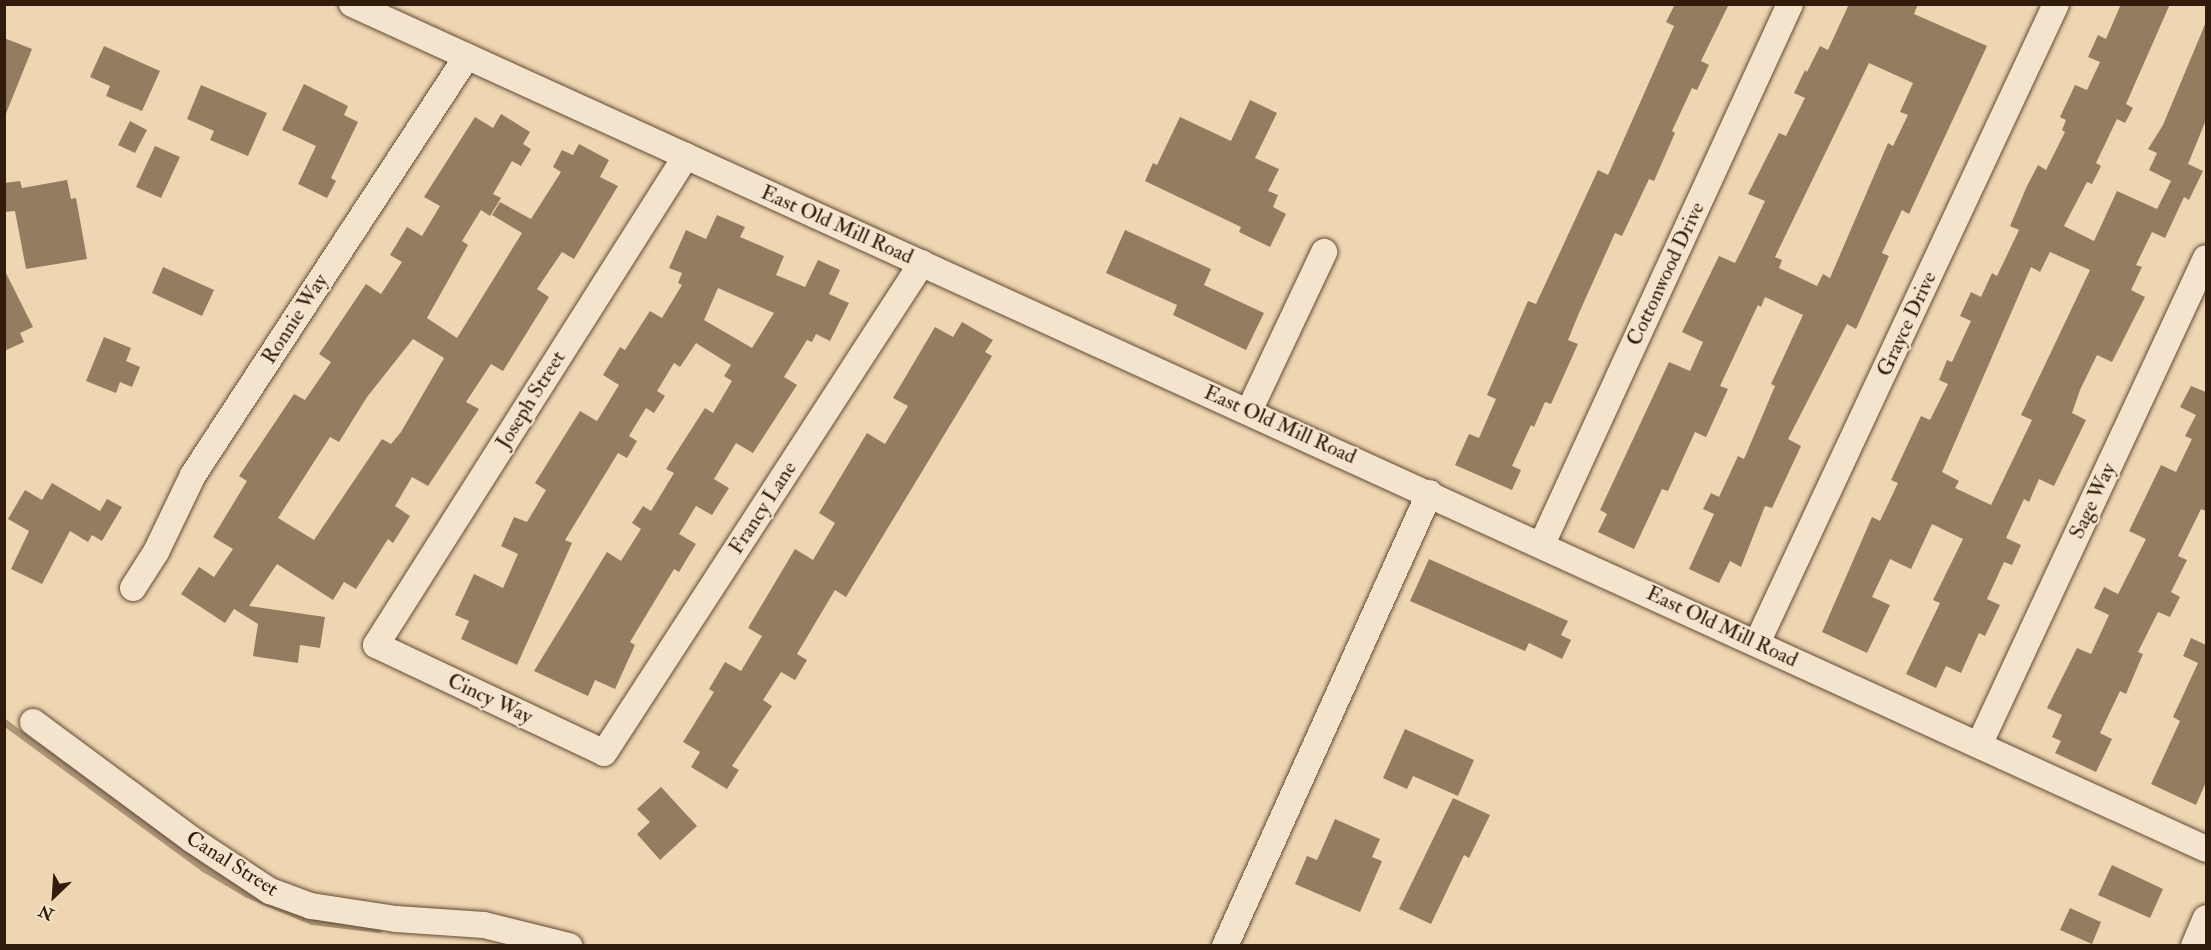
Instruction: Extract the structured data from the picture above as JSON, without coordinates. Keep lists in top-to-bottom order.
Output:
{
  "streets": {
    "street": [
      "East Old Mill Road",
      "Cottonwood Drive",
      "Ronnie Way",
      "Grayce Drive",
      "Joseph Street",
      "Sage Way",
      "Francy Lane",
      "Cincy Way",
      "Canal Street"
    ]
  },
  "crossings": [
    ["East Old Mill Road", "Cottonwood Drive"],
    ["East Old Mill Road", "Ronnie Way"],
    ["East Old Mill Road", "Grayce Drive"],
    ["East Old Mill Road", "Joseph Street"],
    ["East Old Mill Road", "Sage Way"],
    ["East Old Mill Road", "Francy Lane"],
    ["Joseph Street", "Cincy Way"],
    ["Francy Lane", "Cincy Way"]
  ],
  "north": "bottom left"
}
